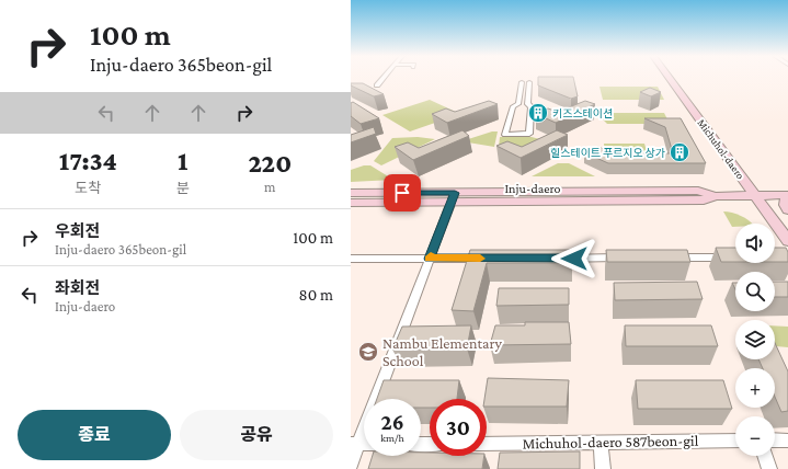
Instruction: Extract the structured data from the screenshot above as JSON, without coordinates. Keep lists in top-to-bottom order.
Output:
{
  "streets": {
    "main road": ["Michuhol-daero", "Inju-daero"],
    "street": ["Michuhol-daero 587beon-gil"]
  },
  "crossings": [
    ["Michuhol-daero", "Inju-daero"]
  ],
  "places": {
    "building": ["키즈스테이션", "힐스테이트 푸르지오 상가"],
    "school or university": ["Nambu Elementary School"]
  },
  "page": {
    "turn": ["100 m", "Inju-daero 365beon-gil"],
    "eta": [
      "17:34",
      "도착",
      "1",
      "분",
      "220",
      "m"
    ],
    "list": [
      {
        "name": "우회전",
        "note": "Inju-daero 365beon-gil",
        "value": "100 m"
      },
      {
        "name": "좌회전",
        "note": "Inju-daero",
        "value": "80 m"
      }
    ],
    "map_buttons": ["+", "−"],
    "speed": "26 km/h",
    "limit": "30",
    "buttons": ["종료", "공유"]
  }
}
